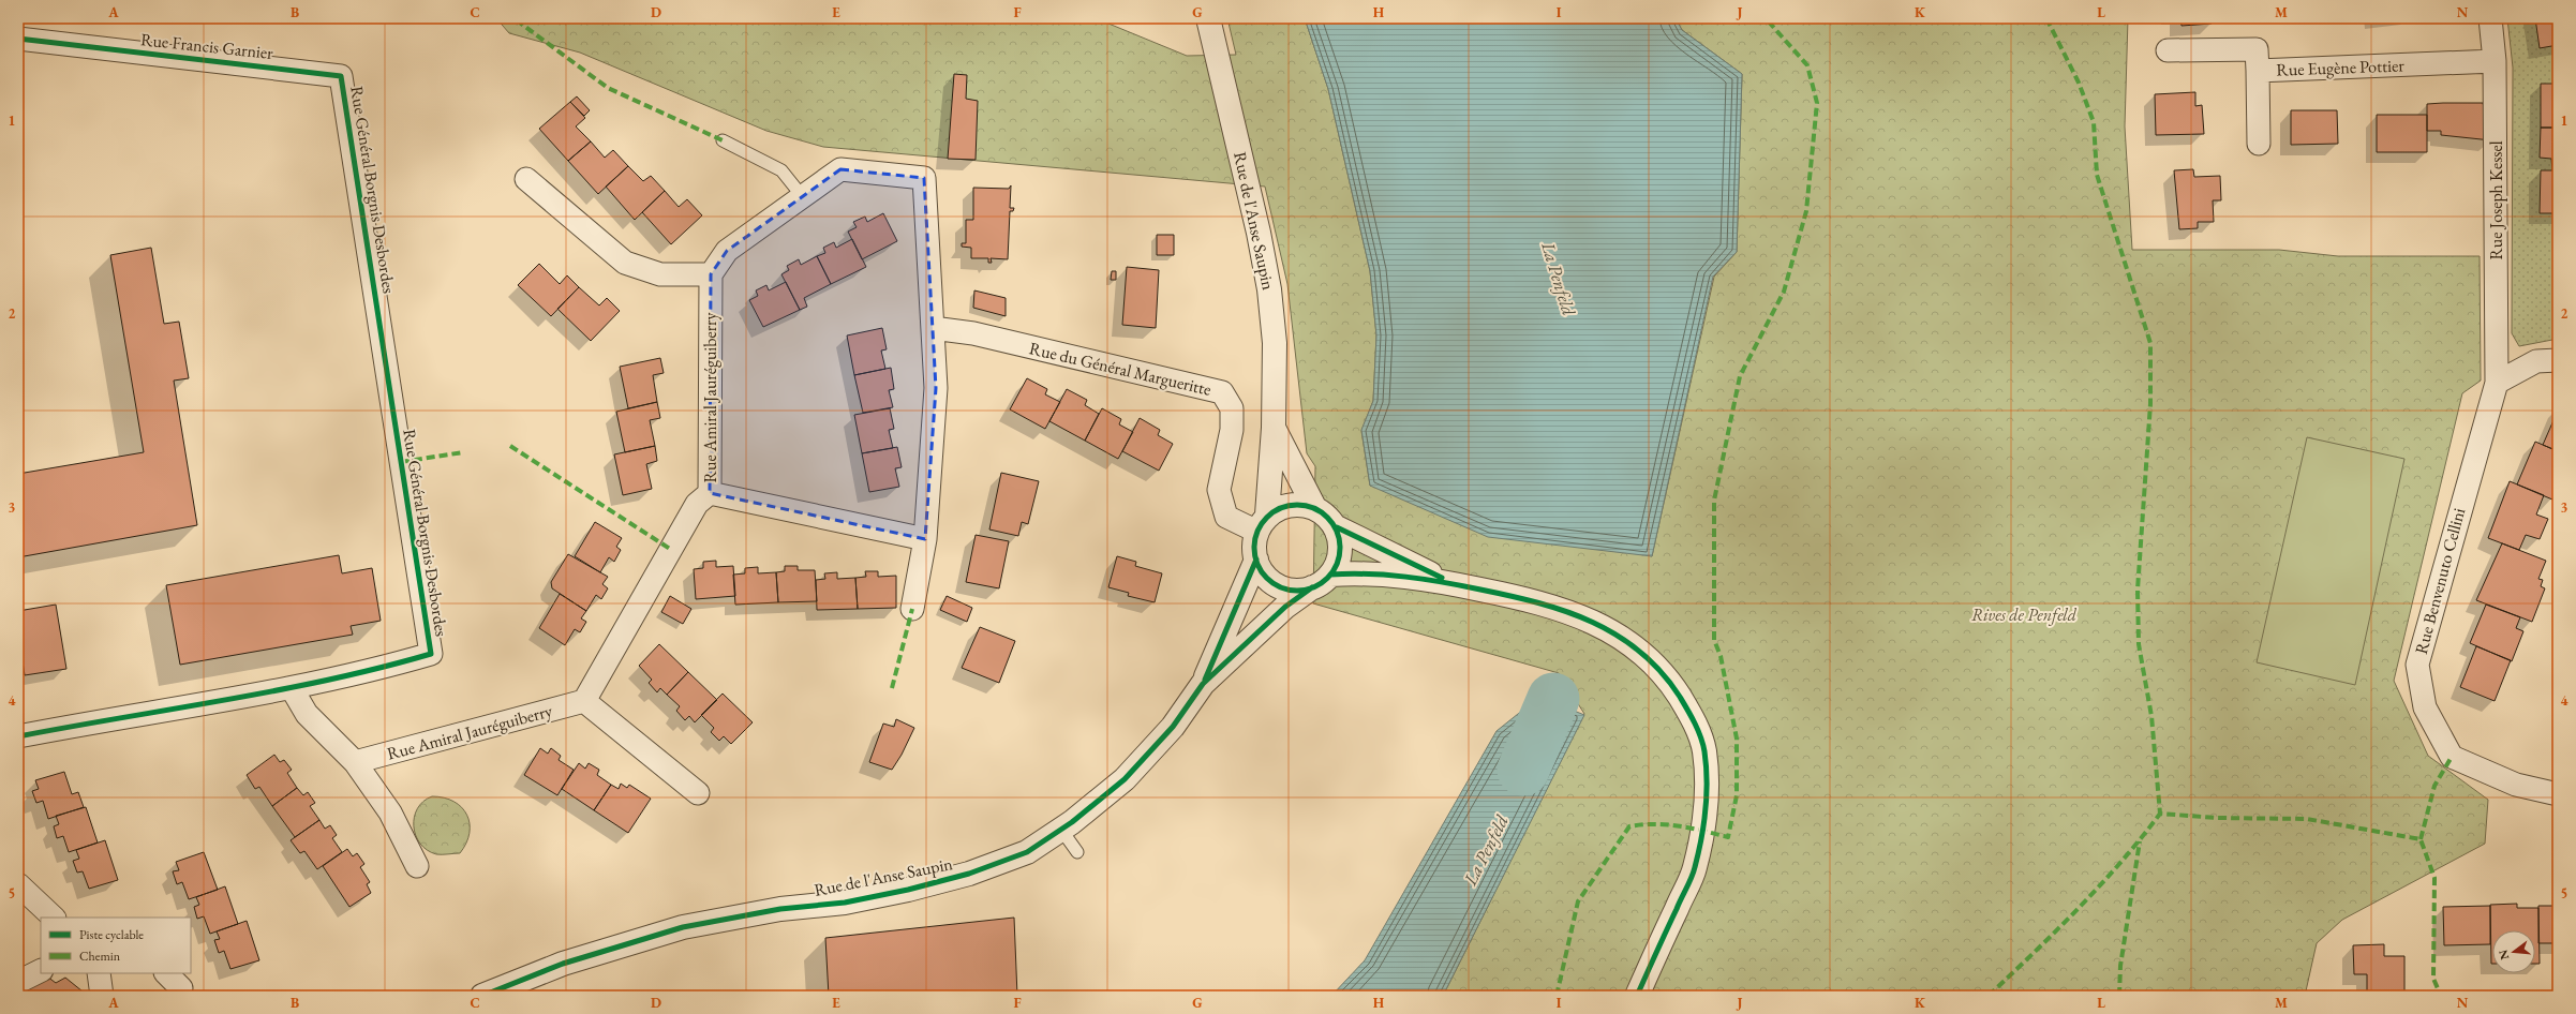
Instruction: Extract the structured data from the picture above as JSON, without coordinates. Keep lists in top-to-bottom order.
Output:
{
  "streets": {
    "street": [
      "Rue Francis Garnier",
      "Rue Eugène Pottier",
      "Rue Général Borgnis Desbordes",
      "Rue Joseph Kessel",
      "Rue de l'Anse Saupin",
      "Rue du Général Margueritte",
      "Rue Amiral Jauréguiberry",
      "Rue Benvenuto Cellini"
    ]
  },
  "crossings": [
    ["Rue Francis Garnier", "Rue Général Borgnis Desbordes"],
    ["Rue Eugène Pottier", "Rue Joseph Kessel"],
    ["Rue Joseph Kessel", "Rue Benvenuto Cellini"],
    ["Rue de l'Anse Saupin", "Rue du Général Margueritte"]
  ],
  "water": ["La Penfeld"],
  "parks": ["Rives de Penfeld"],
  "legend": ["Piste cyclable", "Chemin"],
  "north": "left",
  "grid": {
    "columns": [
      "A",
      "B",
      "C",
      "D",
      "E",
      "F",
      "G",
      "H",
      "I",
      "J",
      "K",
      "L",
      "M",
      "N"
    ],
    "rows": [
      "1",
      "2",
      "3",
      "4",
      "5"
    ]
  }
}
